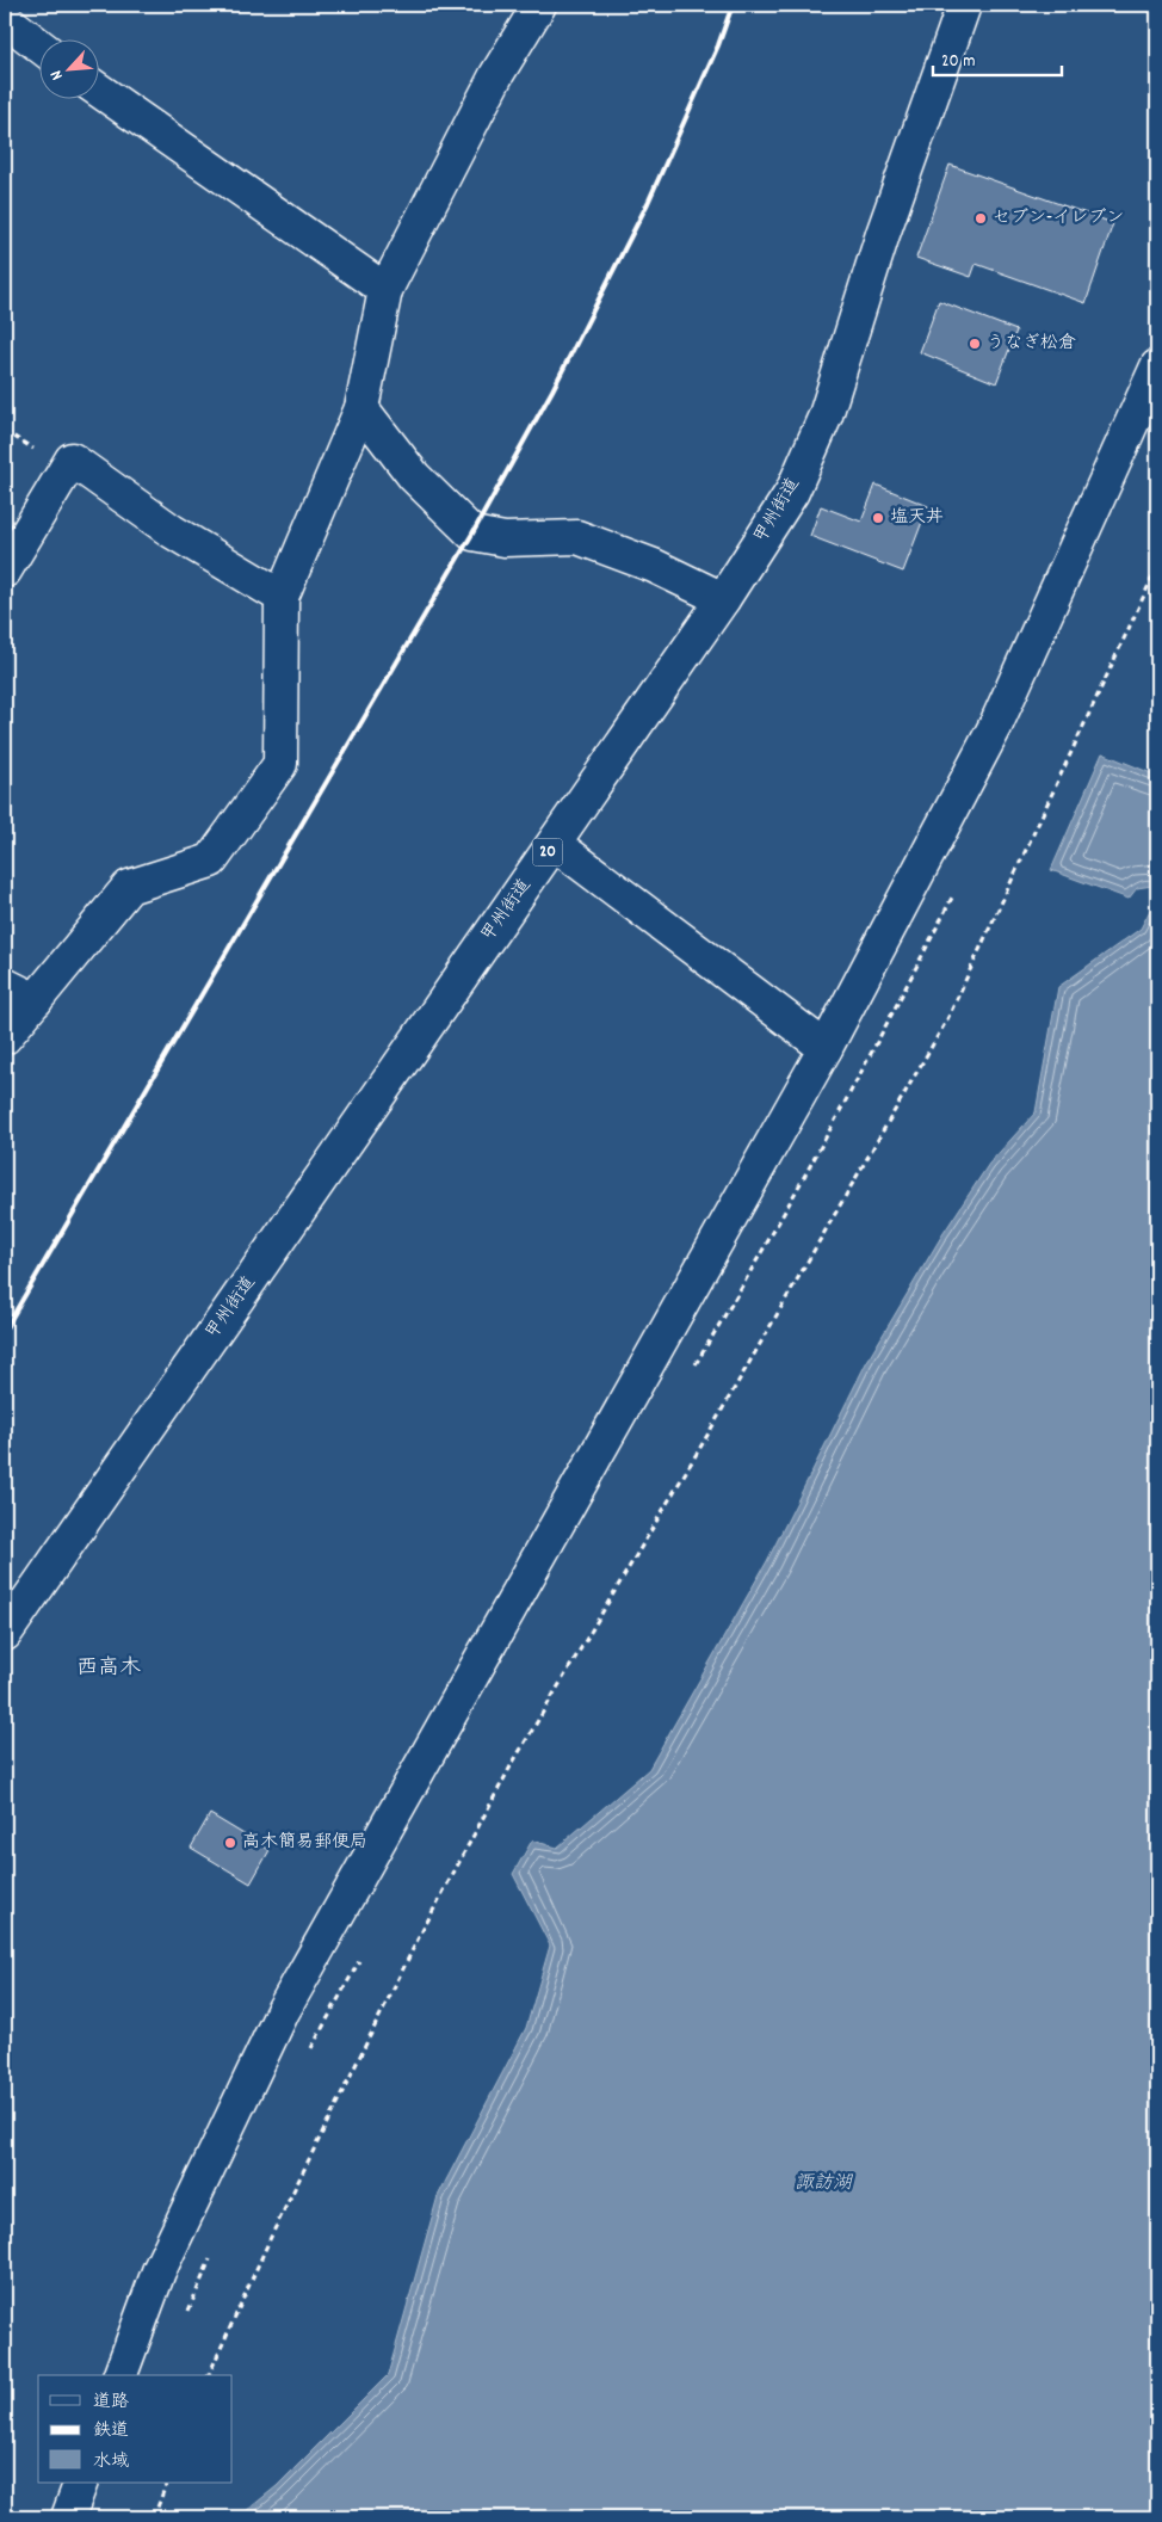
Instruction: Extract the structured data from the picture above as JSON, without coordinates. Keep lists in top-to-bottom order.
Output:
{
  "streets": {
    "main road": ["甲州街道", "20"]
  },
  "districts": ["西高木"],
  "water": ["諏訪湖"],
  "places": [
    "セブン-イレブン",
    "うなぎ松倉",
    "塩天丼",
    "高木簡易郵便局"
  ],
  "legend": ["道路", "鉄道", "水域"],
  "scale_bar": "20 m",
  "north": "bottom left"
}
